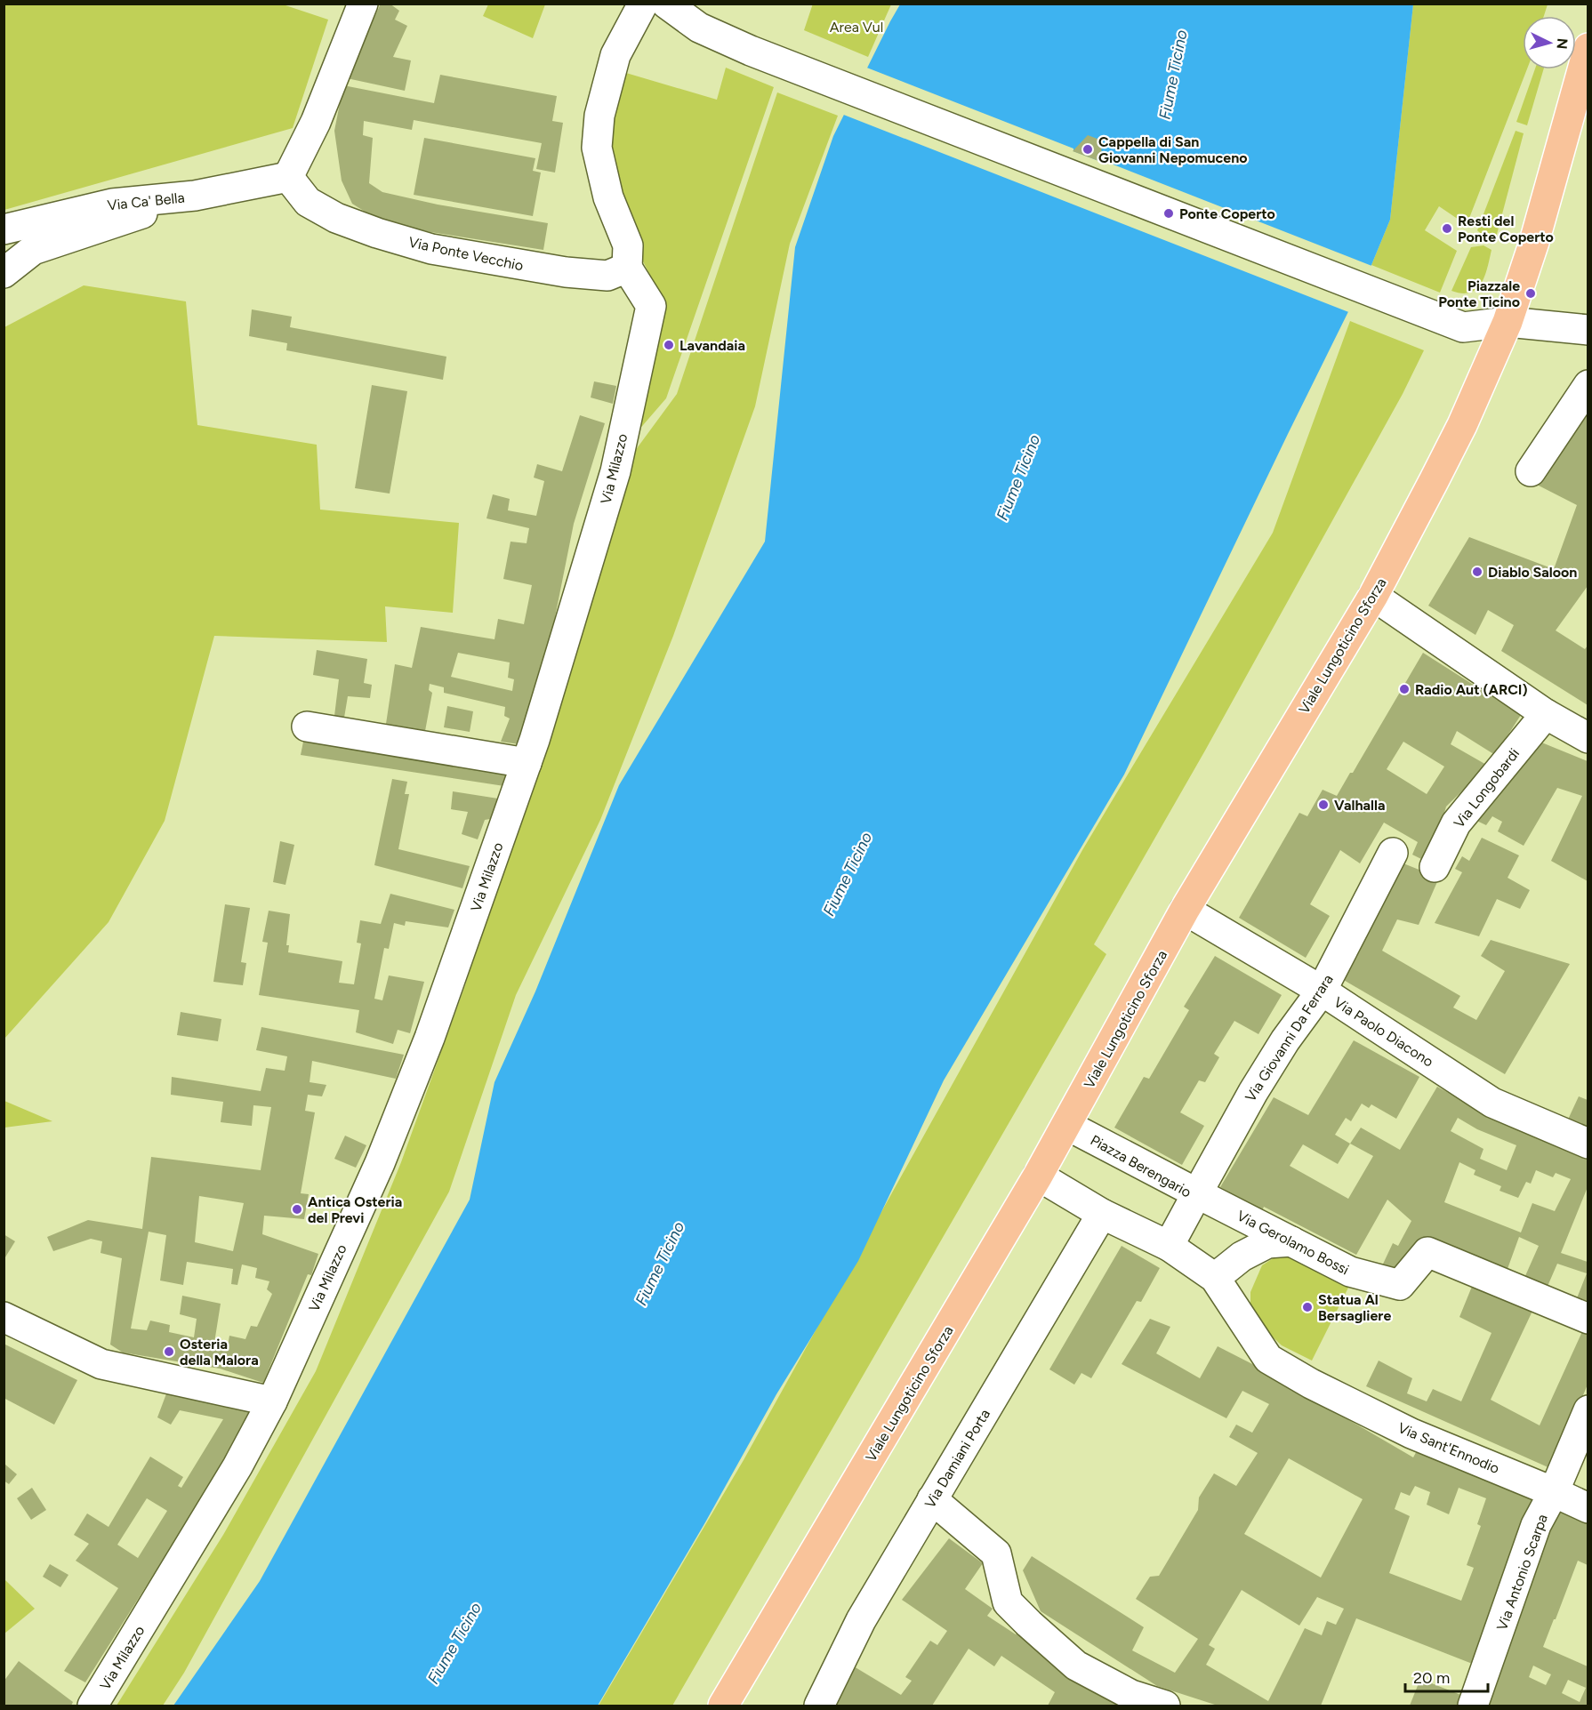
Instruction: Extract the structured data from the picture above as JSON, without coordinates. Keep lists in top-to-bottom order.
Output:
{
  "streets": {
    "main road": ["Viale Lungoticino Sforza"],
    "street": [
      "Via Ca' Bella",
      "Via Ponte Vecchio",
      "Via Milazzo",
      "Via Longobardi",
      "Via Paolo Diacono",
      "Via Giovanni Da Ferrara",
      "Piazza Berengario",
      "Via Gerolamo Bossi",
      "Via Sant'Ennodio",
      "Via Damiani Porta",
      "Via Antonio Scarpa"
    ]
  },
  "crossings": [
    ["Via Ca' Bella", "Via Ponte Vecchio"],
    ["Via Ponte Vecchio", "Via Milazzo"],
    ["Viale Lungoticino Sforza", "Via Paolo Diacono"],
    ["Viale Lungoticino Sforza", "Piazza Berengario"],
    ["Via Paolo Diacono", "Via Giovanni Da Ferrara"],
    ["Via Giovanni Da Ferrara", "Piazza Berengario"],
    ["Via Giovanni Da Ferrara", "Via Gerolamo Bossi"],
    ["Piazza Berengario", "Via Gerolamo Bossi"],
    ["Via Sant'Ennodio", "Via Antonio Scarpa"]
  ],
  "water": ["Fiume Ticino"],
  "parks": ["Area Vul"],
  "places": [
    "Cappella di San Giovanni Nepomuceno",
    "Ponte Coperto",
    "Resti del Ponte Coperto",
    "Piazzale Ponte Ticino",
    "Lavandaia",
    "Diablo Saloon",
    "Radio Aut (ARCI)",
    "Valhalla",
    "Antica Osteria del Previ",
    "Statua Al Bersagliere",
    "Osteria della Malora"
  ],
  "scale_bar": "20 m",
  "north": "right"
}
